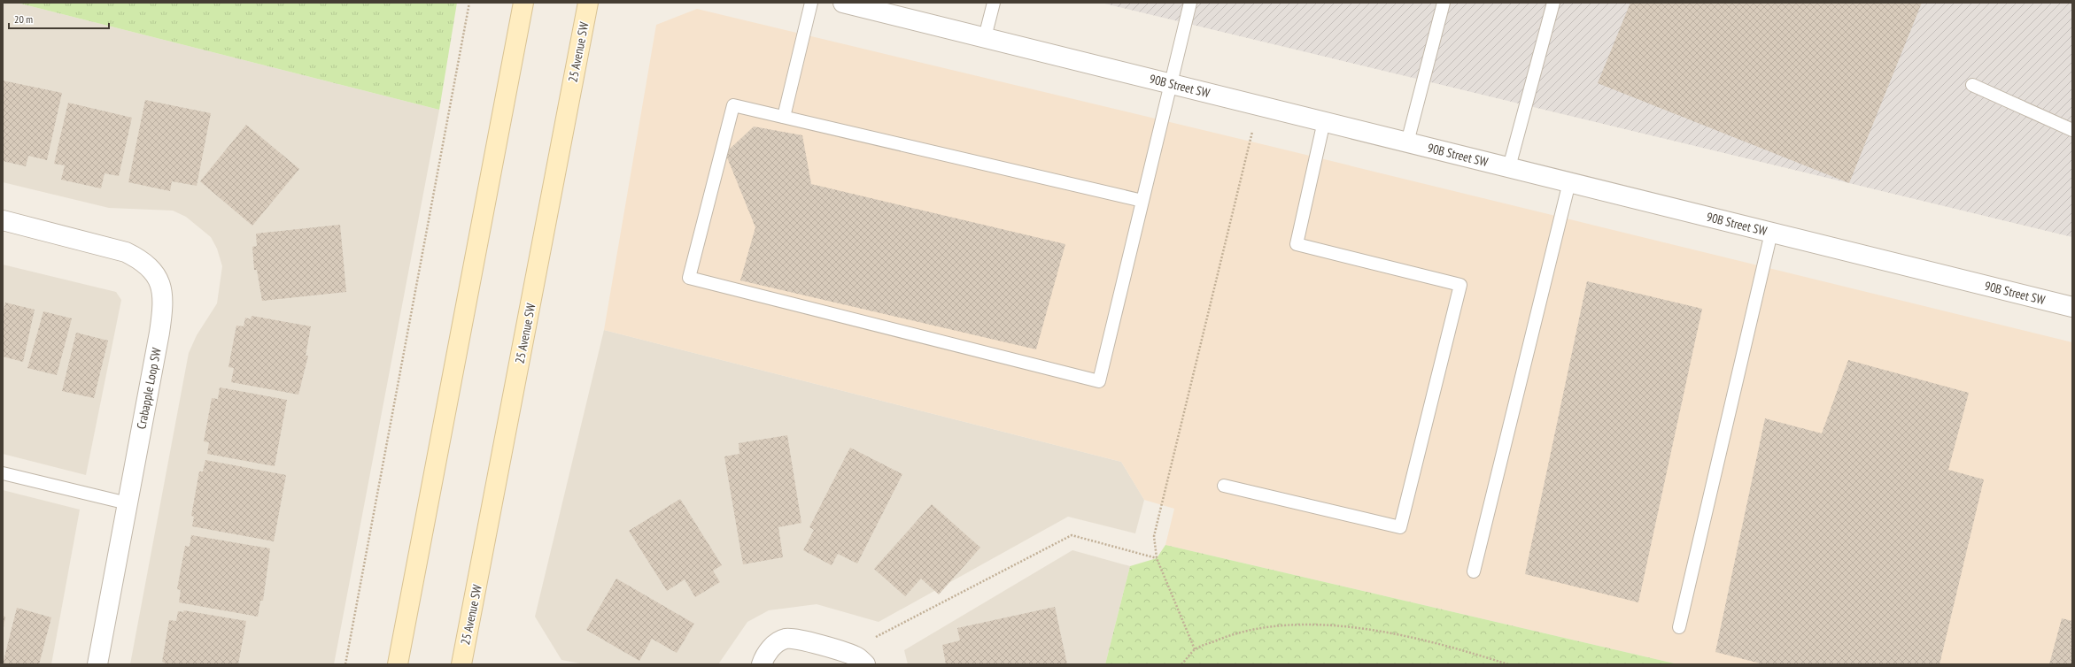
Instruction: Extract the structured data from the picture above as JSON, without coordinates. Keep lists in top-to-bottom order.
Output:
{
  "streets": {
    "main road": ["25 Avenue SW"],
    "street": ["90B Street SW", "Crabapple Loop SW"]
  },
  "scale_bar": "20 m"
}
